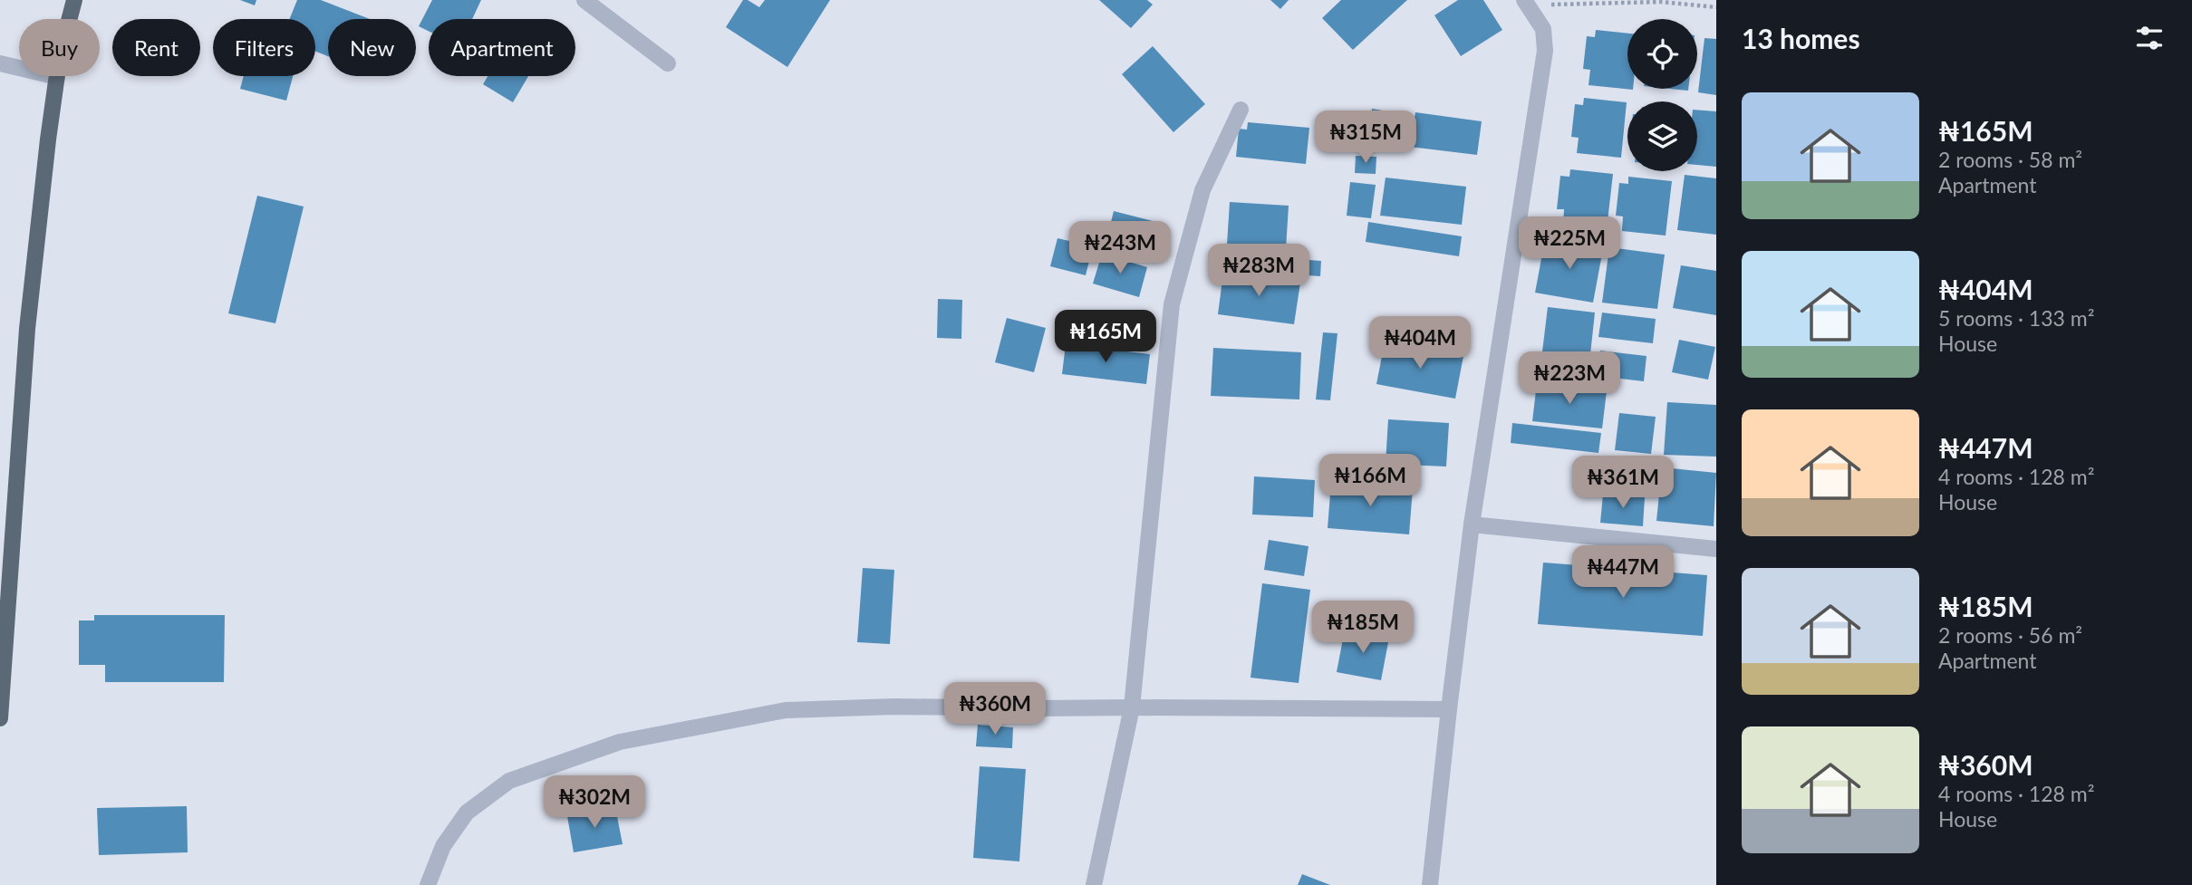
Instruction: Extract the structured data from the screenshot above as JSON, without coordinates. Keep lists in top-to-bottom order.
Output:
{
  "page": {
    "heading": "13 homes",
    "chip": [
      "Buy",
      "Rent",
      "Filters",
      "New",
      "Apartment"
    ],
    "list": [
      {
        "name": "₦165M",
        "note": "2 rooms · 58 m² · Apartment"
      },
      {
        "name": "₦404M",
        "note": "5 rooms · 133 m² · House"
      },
      {
        "name": "₦447M",
        "note": "4 rooms · 128 m² · House"
      },
      {
        "name": "₦185M",
        "note": "2 rooms · 56 m² · Apartment"
      },
      {
        "name": "₦360M",
        "note": "4 rooms · 128 m² · House"
      }
    ],
    "price": [
      "₦315M",
      "₦225M",
      "₦243M",
      "₦283M",
      "₦165M",
      "₦404M",
      "₦223M",
      "₦166M",
      "₦361M",
      "₦447M",
      "₦185M",
      "₦360M",
      "₦302M"
    ]
  }
}
